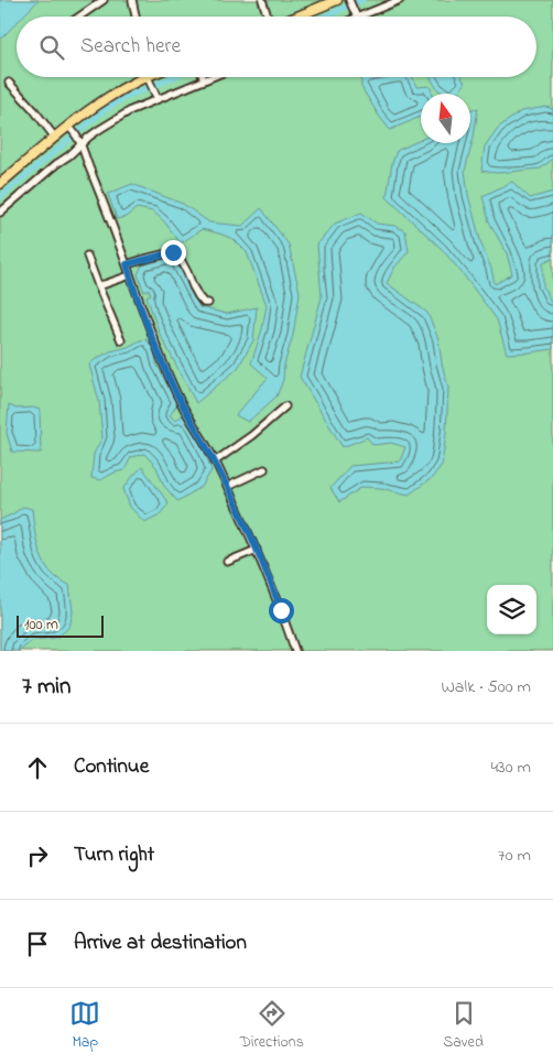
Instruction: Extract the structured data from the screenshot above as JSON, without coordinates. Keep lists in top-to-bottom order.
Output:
{
  "scale_bar": "100 m",
  "north": "top",
  "page": {
    "search": "Search here",
    "scale": "100 m",
    "heading": ["7 min", "Walk · 500 m"],
    "list": [
      ["Continue", "430 m"],
      ["Turn right", "70 m"],
      "Arrive at destination"
    ],
    "nav": ["Map", "Directions", "Saved"]
  }
}
